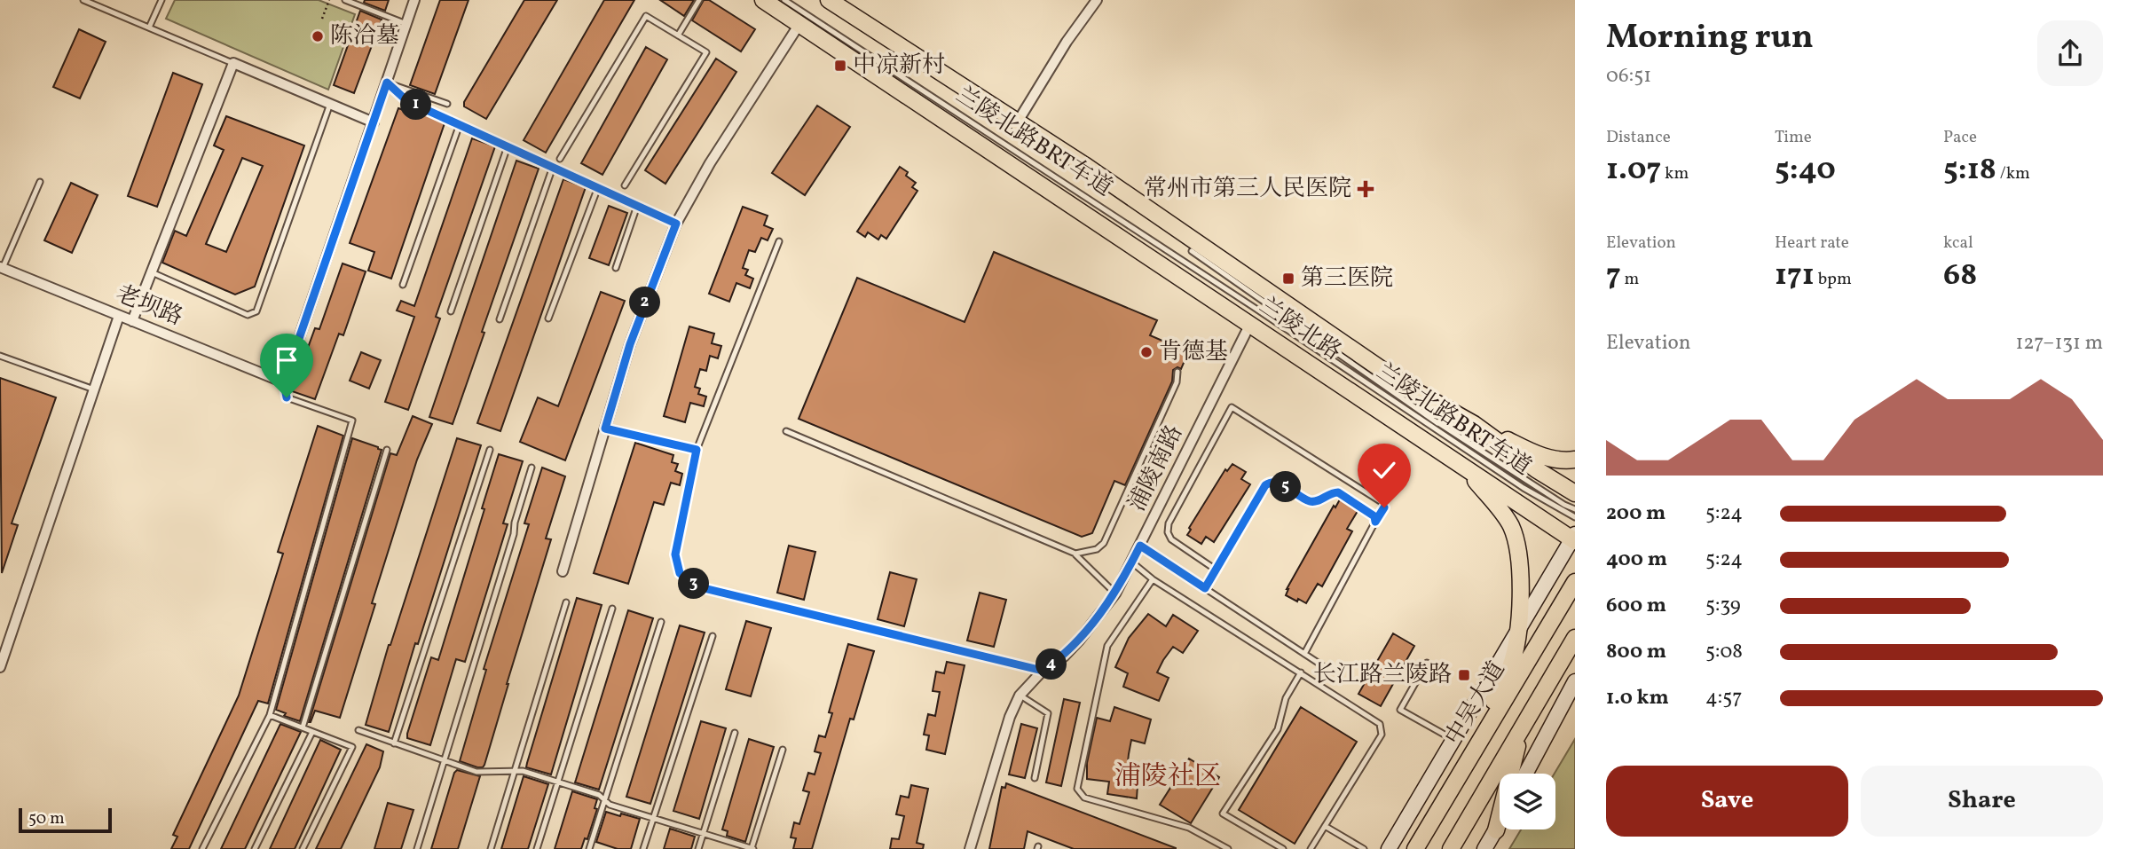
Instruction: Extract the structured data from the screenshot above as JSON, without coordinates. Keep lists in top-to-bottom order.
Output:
{
  "streets": {
    "main road": ["兰陵北路", "中吴大道"],
    "street": ["老坝路", "浦陵南路"],
    "lane": ["兰陵北路BRT车道"]
  },
  "crossings": [
    ["兰陵北路", "浦陵南路"]
  ],
  "districts": ["浦陵社区"],
  "places": {
    "other": ["陈洽墓", "肯德基"],
    "transit": ["中凉新村", "第三医院", "长江路兰陵路"],
    "health": ["常州市第三人民医院"]
  },
  "scale_bar": "50 m",
  "page": {
    "heading": ["Morning run", "06:51"],
    "pins": [
      "1",
      "2",
      "5",
      "3",
      "4"
    ],
    "stats": [
      ["Distance", "1.07 km"],
      ["Time", "5:40"],
      ["Pace", "5:18 /km"],
      ["Elevation", "7 m"],
      ["Heart rate", "171 bpm"],
      ["kcal", "68"]
    ],
    "chart": ["Elevation", "127–131 m"],
    "list": [
      {
        "name": "200 m",
        "note": "5:24"
      },
      {
        "name": "400 m",
        "note": "5:24"
      },
      {
        "name": "600 m",
        "note": "5:39"
      },
      {
        "name": "800 m",
        "note": "5:08"
      },
      {
        "name": "1.0 km",
        "note": "4:57"
      }
    ],
    "buttons": ["Save", "Share"],
    "scale": "50 m"
  }
}
